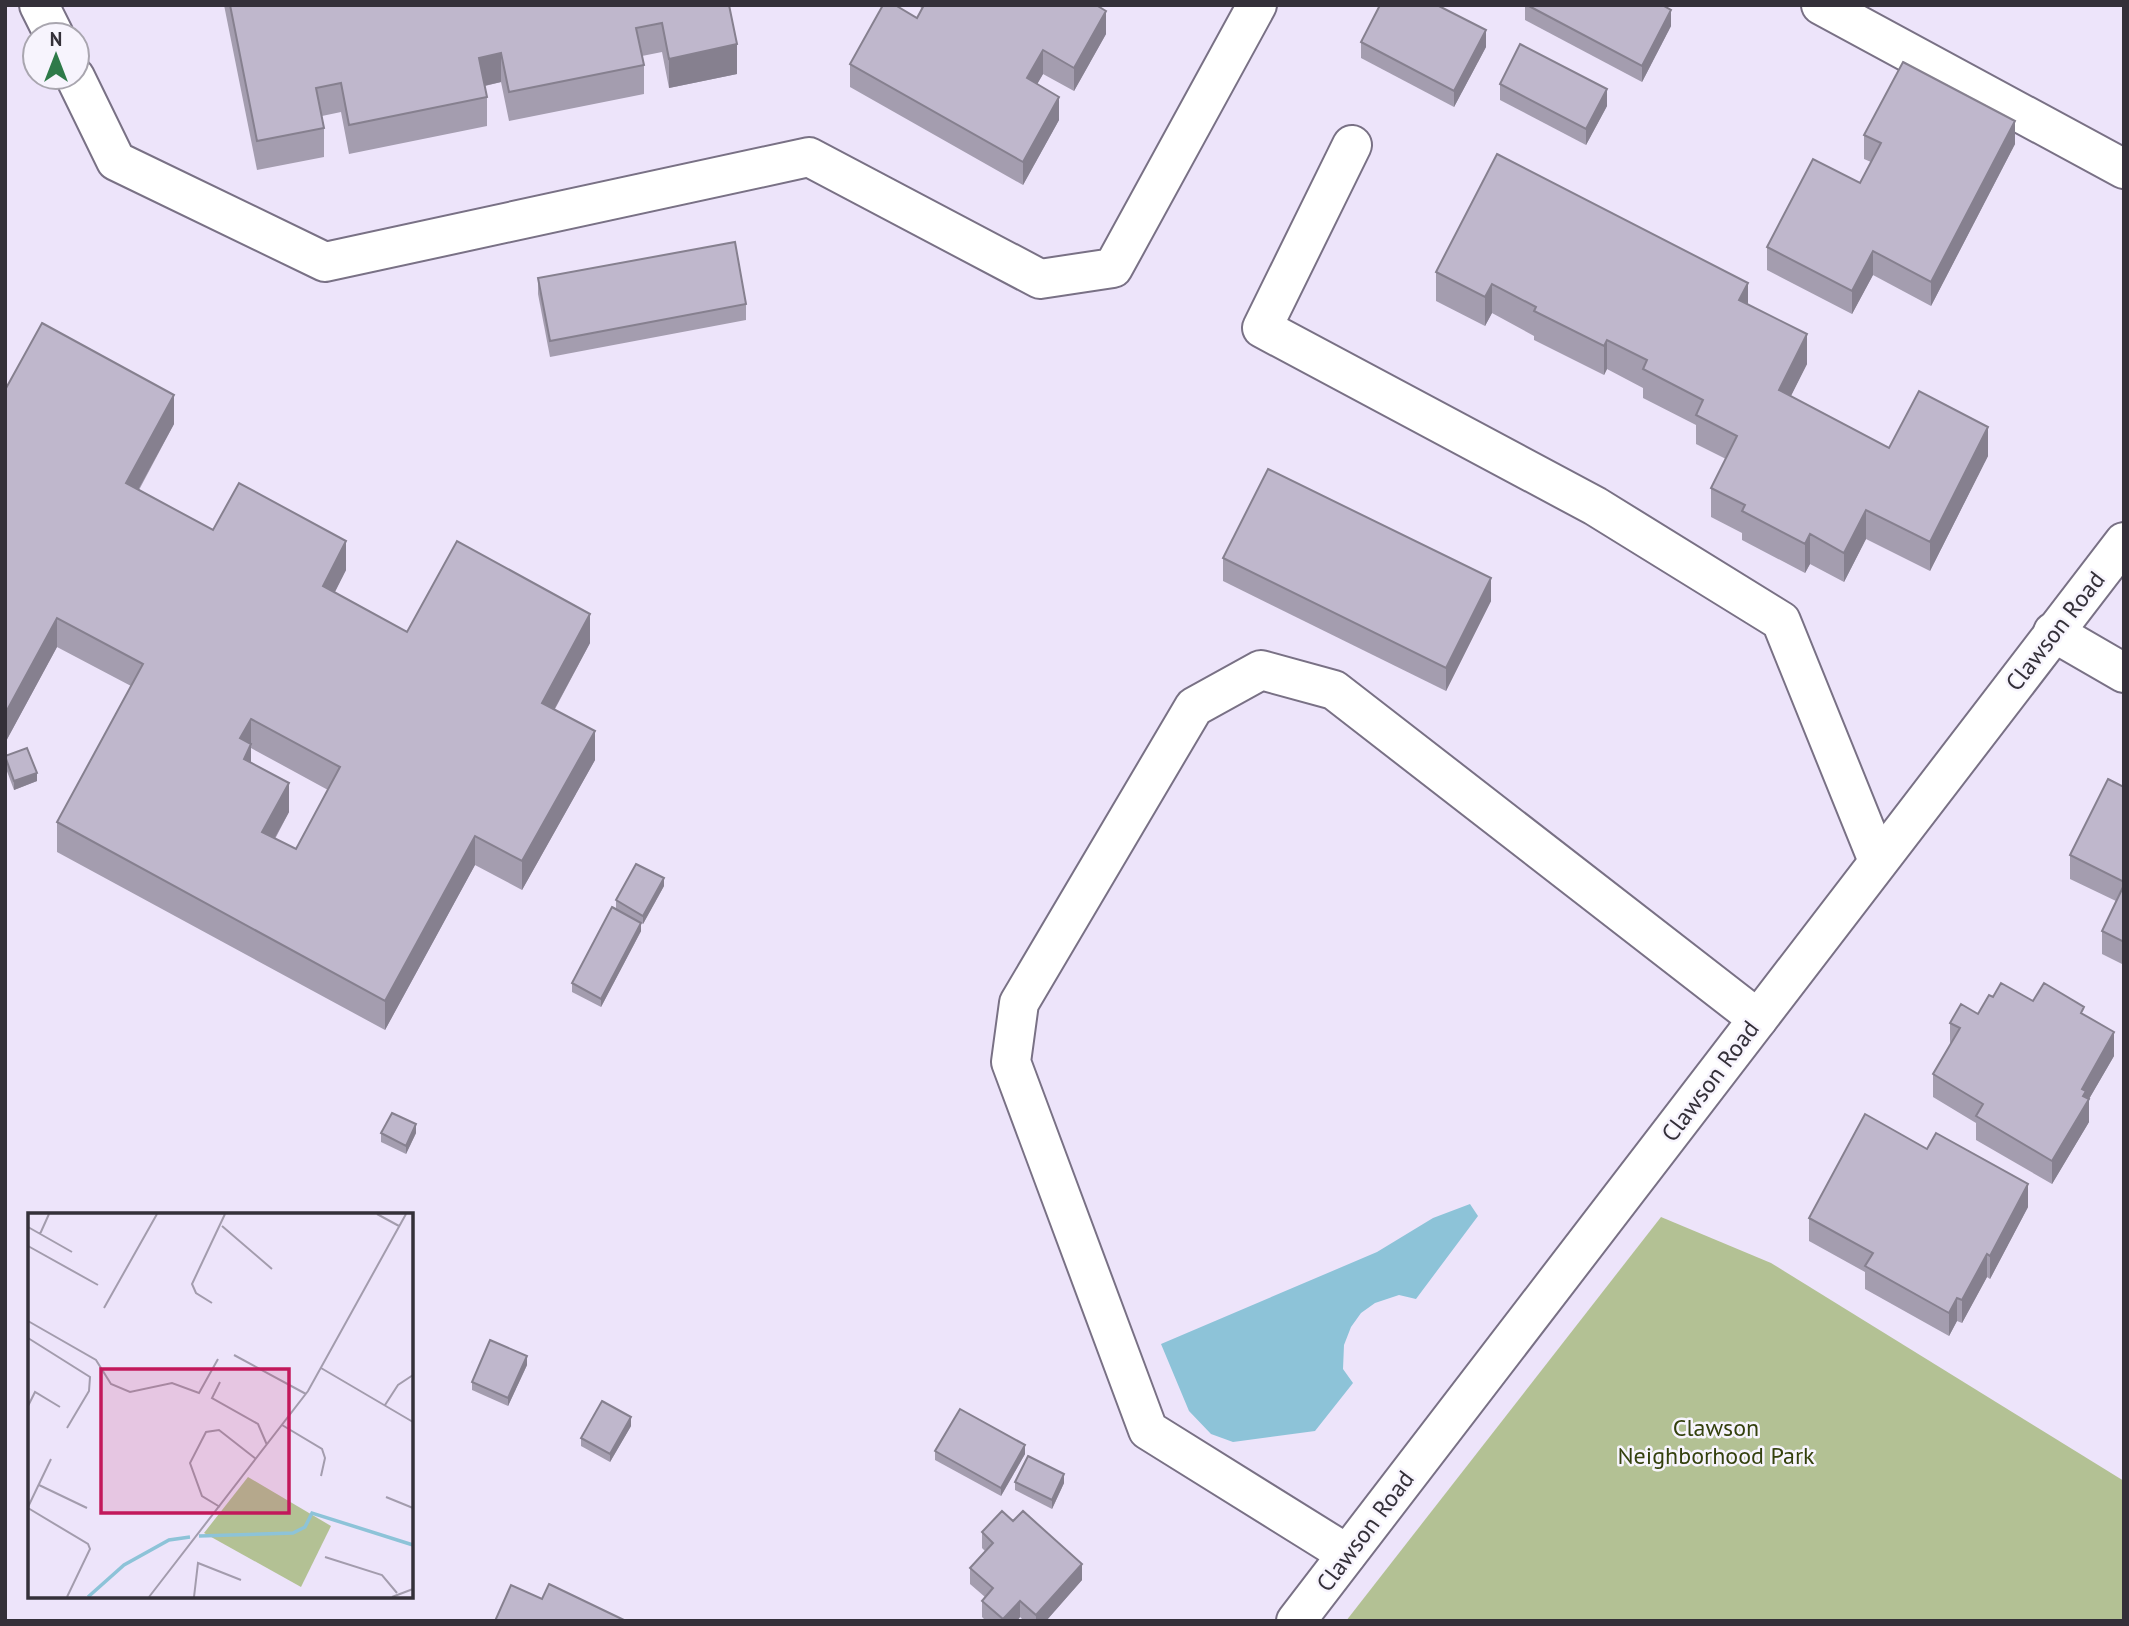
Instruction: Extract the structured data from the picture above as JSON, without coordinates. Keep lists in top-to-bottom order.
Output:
{
  "streets": {
    "street": ["Clawson Road"]
  },
  "parks": ["Clawson Neighborhood Park"],
  "north": "top"
}
